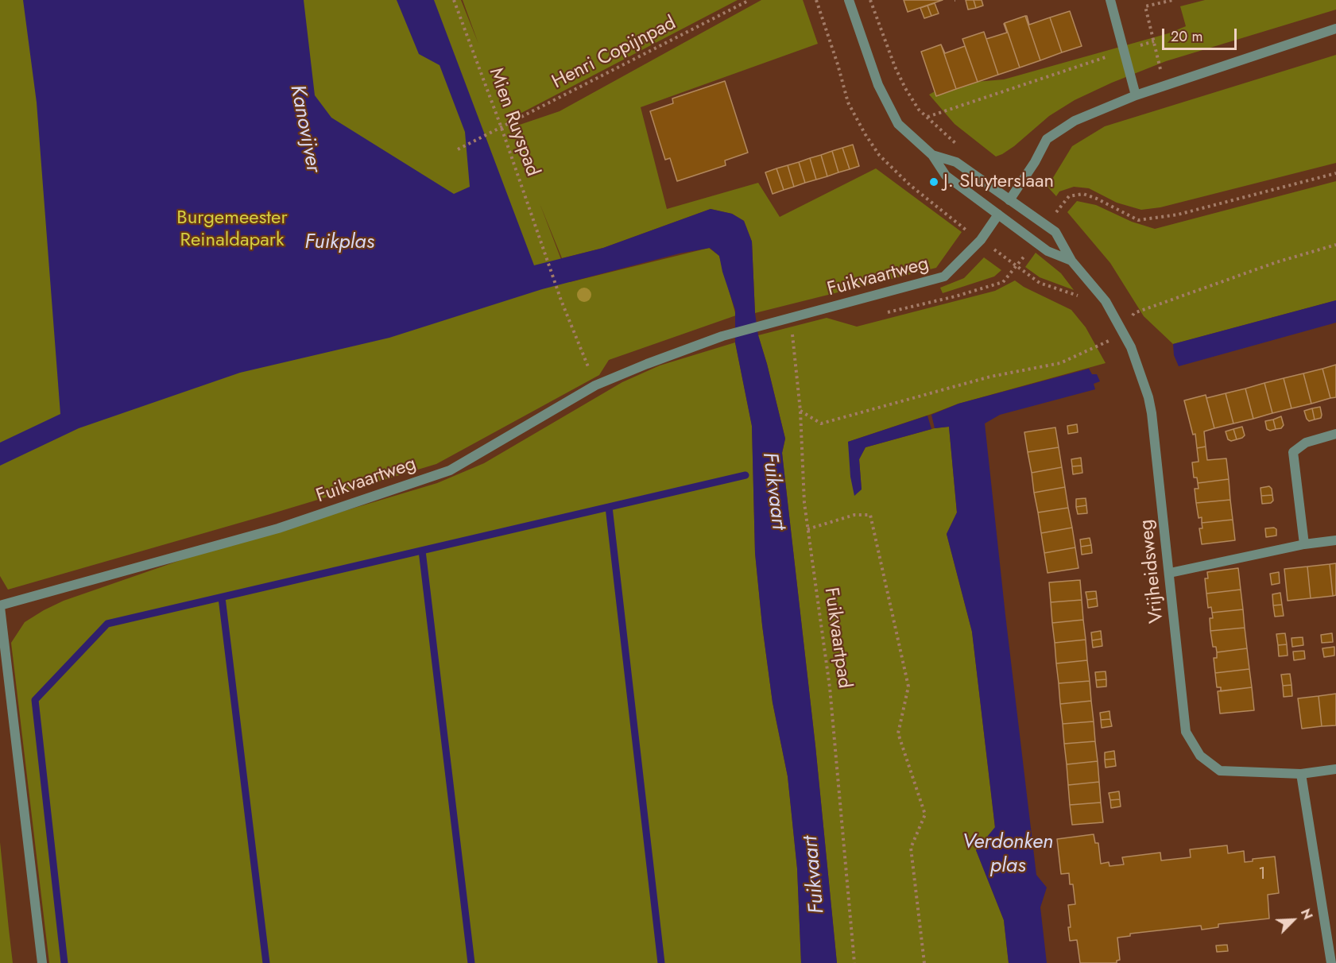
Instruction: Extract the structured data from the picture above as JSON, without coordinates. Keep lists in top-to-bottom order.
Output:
{
  "streets": {
    "street": ["Fuikvaartweg", "Vrijheidsweg"],
    "path": ["Henri Copijnpad", "Mien Ruyspad", "Fuikvaartpad"]
  },
  "crossings": [
    ["Henri Copijnpad", "Mien Ruyspad"],
    ["Mien Ruyspad", "Fuikvaartweg"],
    ["Fuikvaartweg", "Vrijheidsweg"],
    ["Fuikvaartweg", "Fuikvaartpad"]
  ],
  "water": [
    "Kanovijver",
    "Fuikplas",
    "Fuikvaart",
    "Verdonken plas"
  ],
  "parks": ["Burgemeester Reinaldapark"],
  "places": ["J. Sluyterslaan"],
  "house_numbers": ["1"],
  "scale_bar": "20 m",
  "north": "top right"
}
